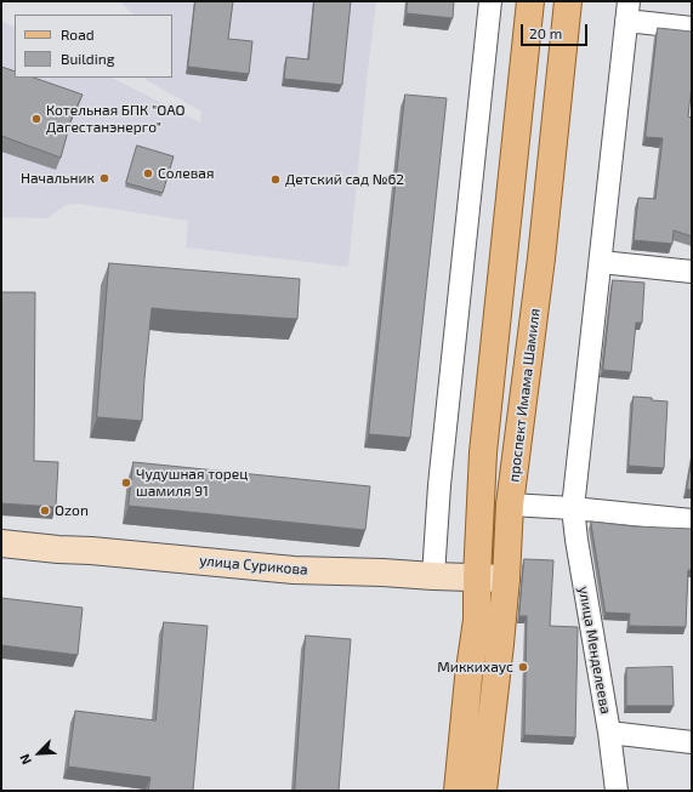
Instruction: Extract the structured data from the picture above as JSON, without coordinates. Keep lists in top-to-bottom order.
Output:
{
  "streets": {
    "main road": ["проспект Имама Шамиля", "улица Сурикова"],
    "street": ["улица Менделеева"]
  },
  "crossings": [
    ["проспект Имама Шамиля", "улица Сурикова"]
  ],
  "places": [
    "Котельная БПК \"ОАО Дагестанэнерго\"",
    "Солевая",
    "Начальник",
    "Детский сад №62",
    "Чудушная торец шамиля 91",
    "Ozon",
    "Миккихаус"
  ],
  "legend": ["Road", "Building"],
  "scale_bar": "20 m",
  "north": "bottom left"
}
